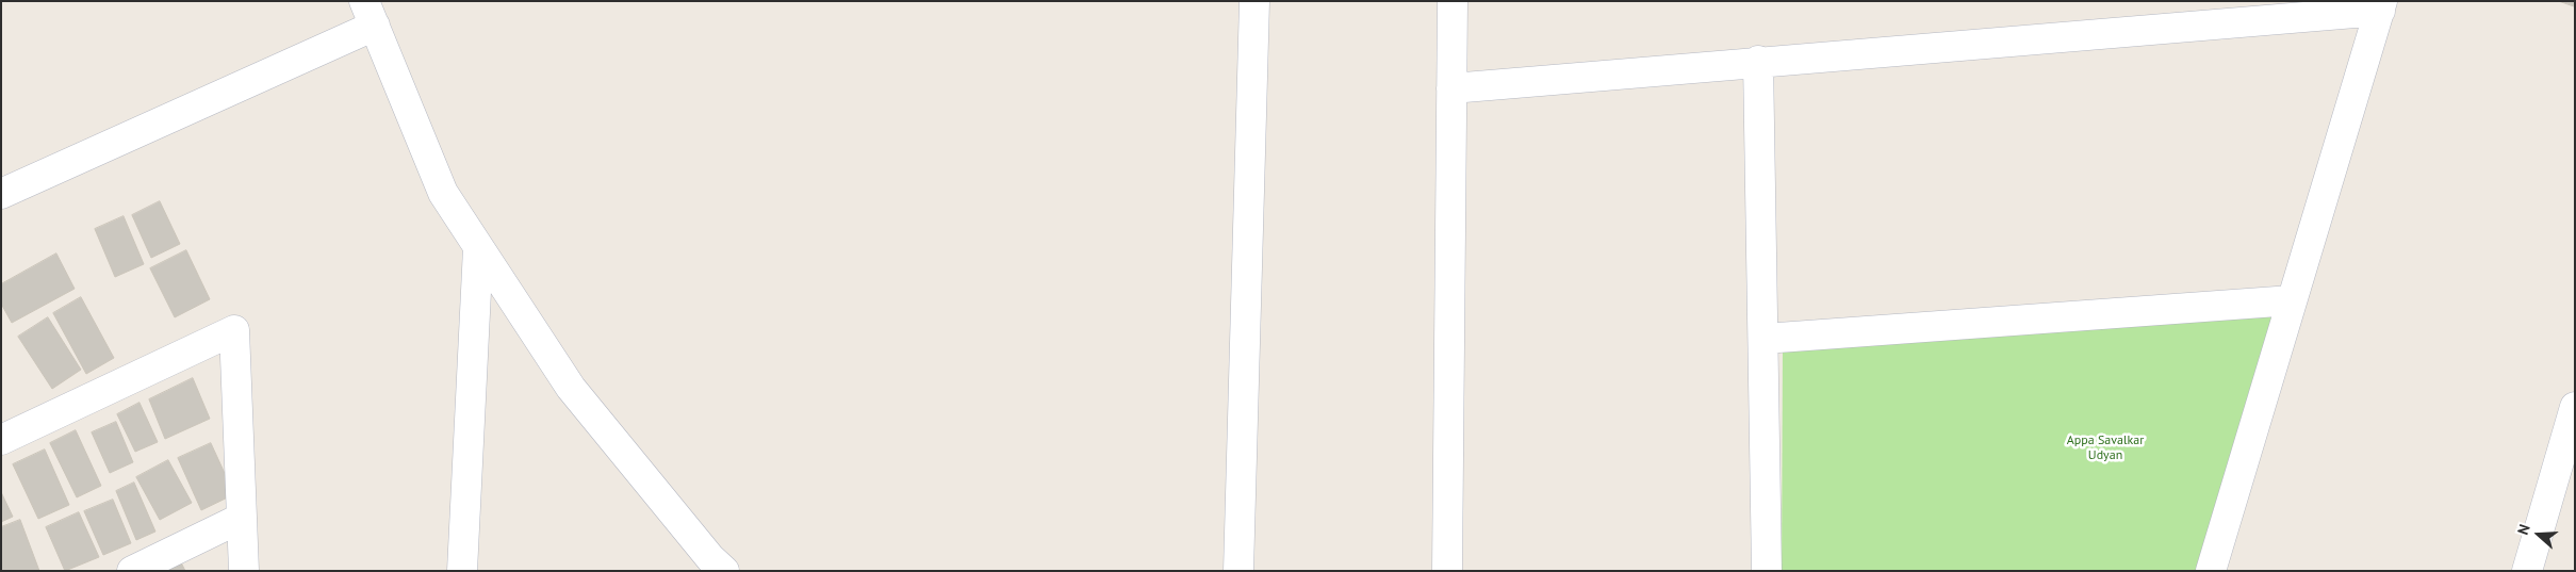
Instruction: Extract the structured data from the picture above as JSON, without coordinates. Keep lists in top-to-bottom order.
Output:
{
  "parks": ["Appa Savalkar Udyan"],
  "north": "left"
}
